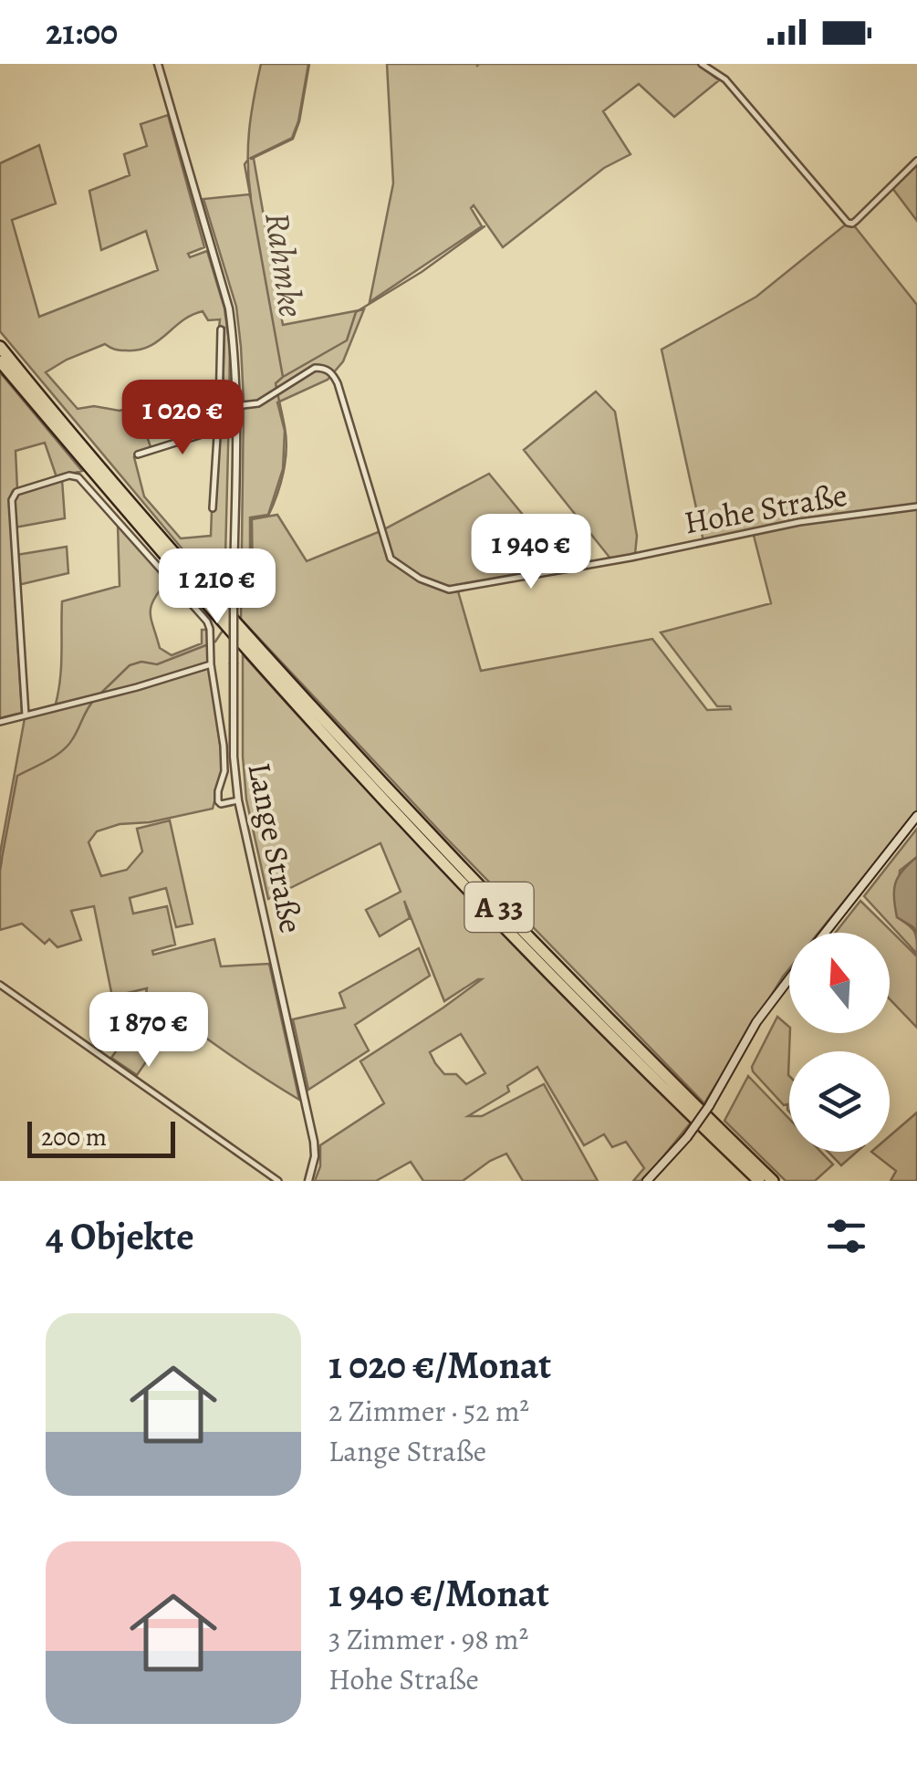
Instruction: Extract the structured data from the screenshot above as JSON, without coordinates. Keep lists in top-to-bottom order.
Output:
{
  "streets": {
    "highway": ["A 33"],
    "street": ["Hohe Straße", "Lange Straße"]
  },
  "crossings": [
    ["Hohe Straße", "Lange Straße"]
  ],
  "water": ["Rahmke"],
  "scale_bar": "200 m",
  "north": "top",
  "page": {
    "status": "21:00",
    "price": [
      "1 020 €",
      "1 940 €",
      "1 210 €",
      "1 870 €"
    ],
    "scale": "200 m",
    "heading": "4 Objekte",
    "list": [
      {
        "name": "1 020 €/Monat",
        "note": "2 Zimmer · 52 m² · Lange Straße"
      },
      {
        "name": "1 940 €/Monat",
        "note": "3 Zimmer · 98 m² · Hohe Straße"
      }
    ]
  }
}
